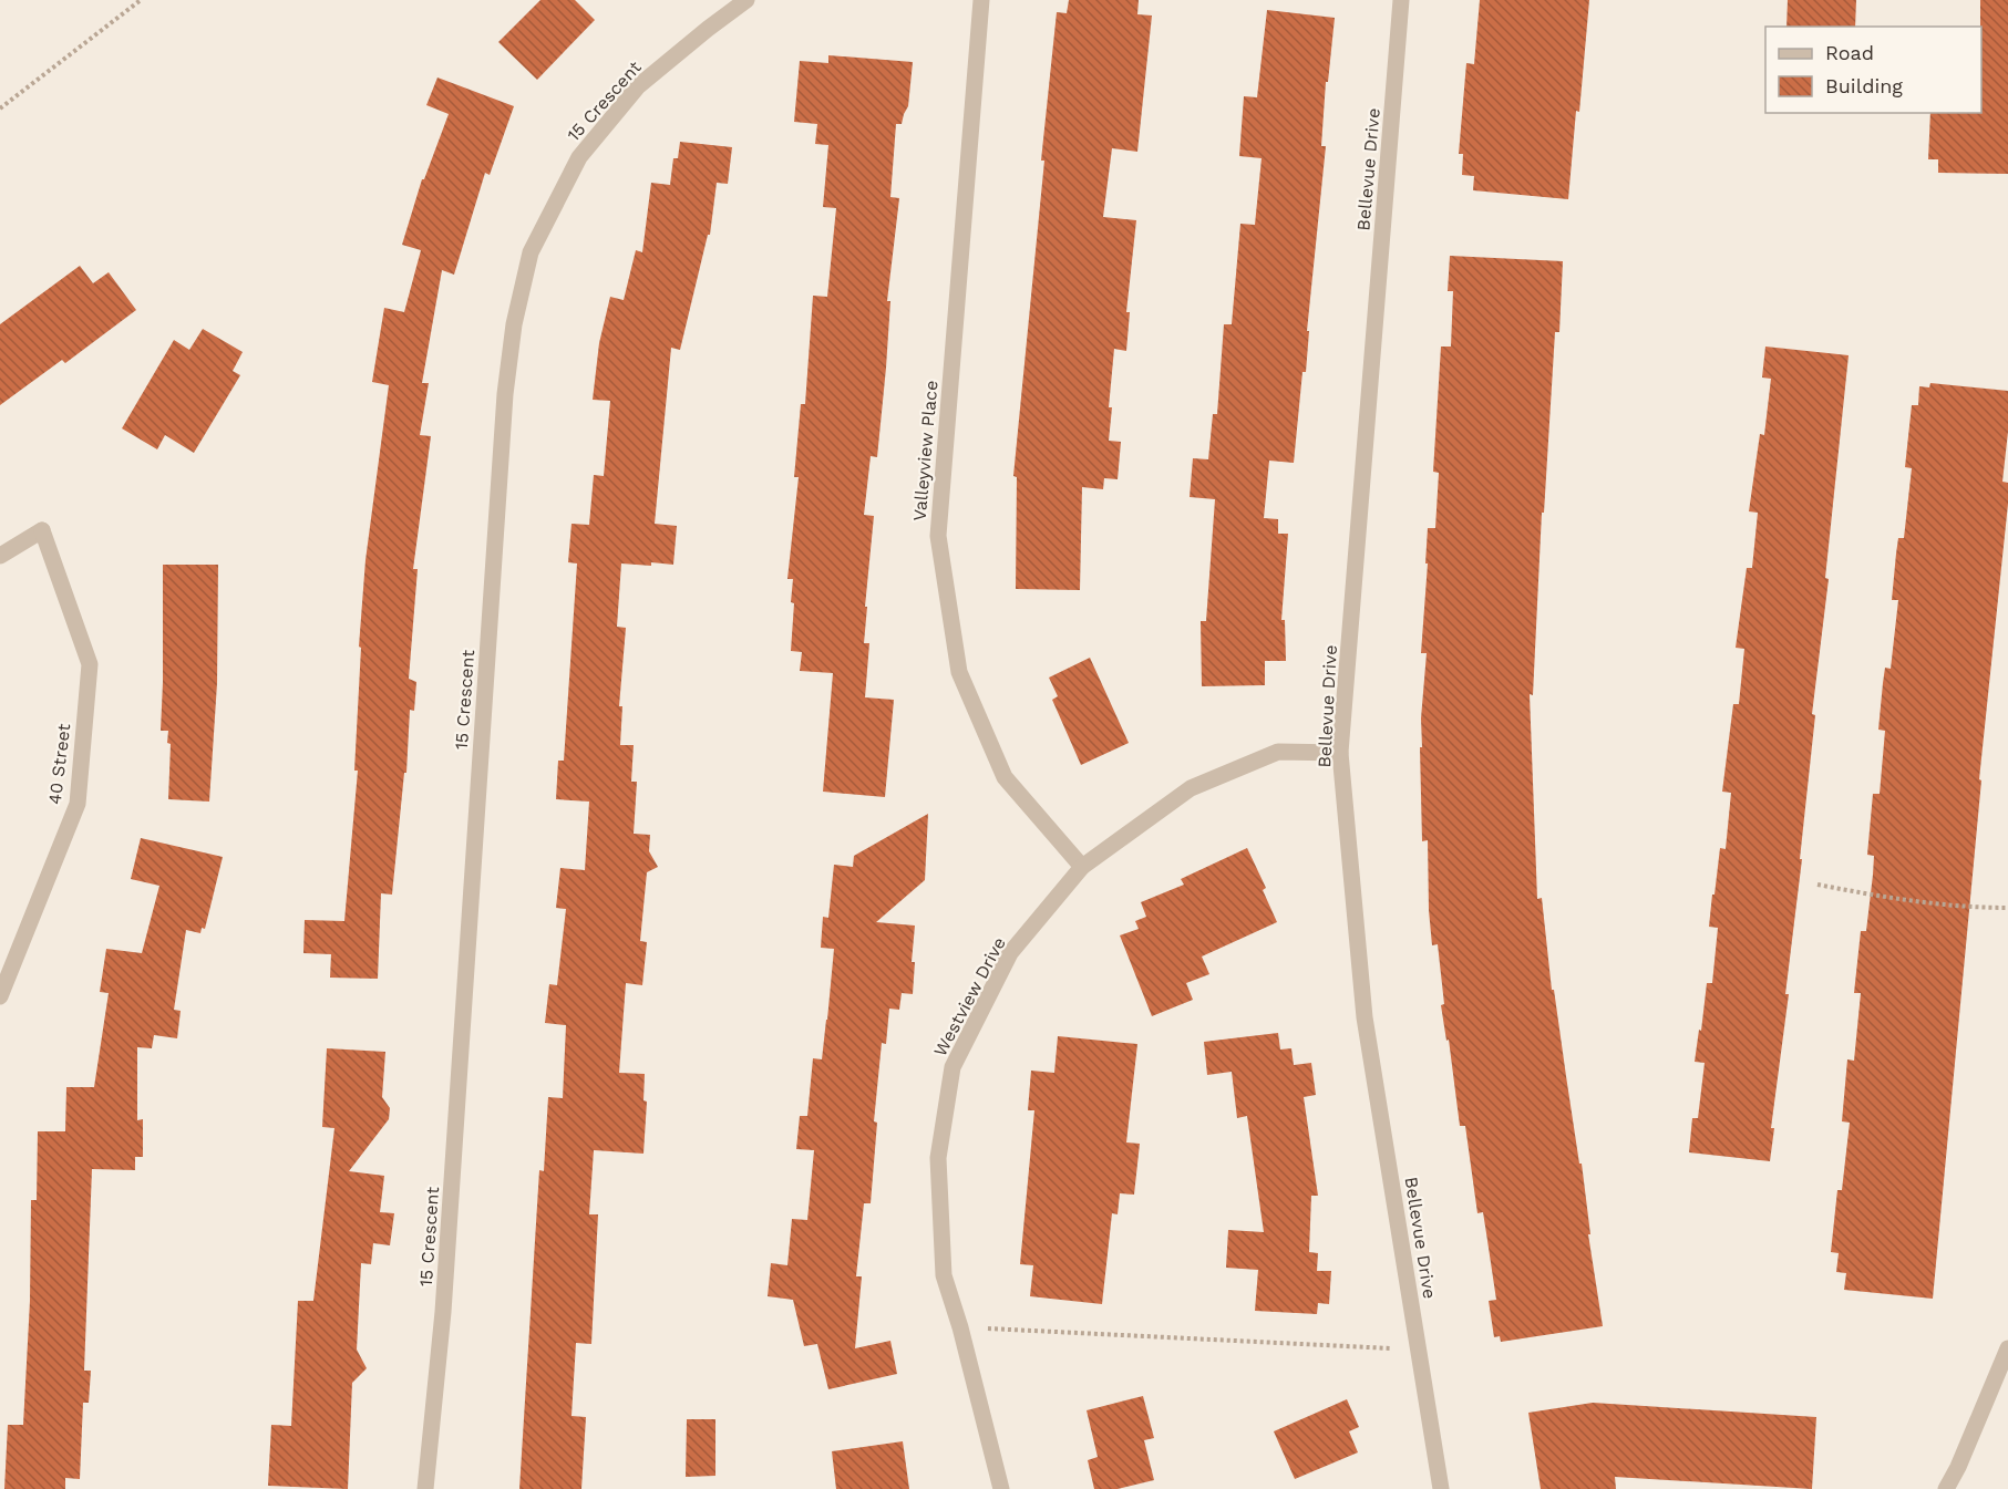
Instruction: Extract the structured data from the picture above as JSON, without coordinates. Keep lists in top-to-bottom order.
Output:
{
  "streets": {
    "street": [
      "15 Crescent",
      "Bellevue Drive",
      "Valleyview Place",
      "40 Street",
      "Westview Drive"
    ]
  },
  "crossings": [
    ["Bellevue Drive", "Westview Drive"],
    ["Valleyview Place", "Westview Drive"]
  ],
  "legend": ["Road", "Building"]
}
